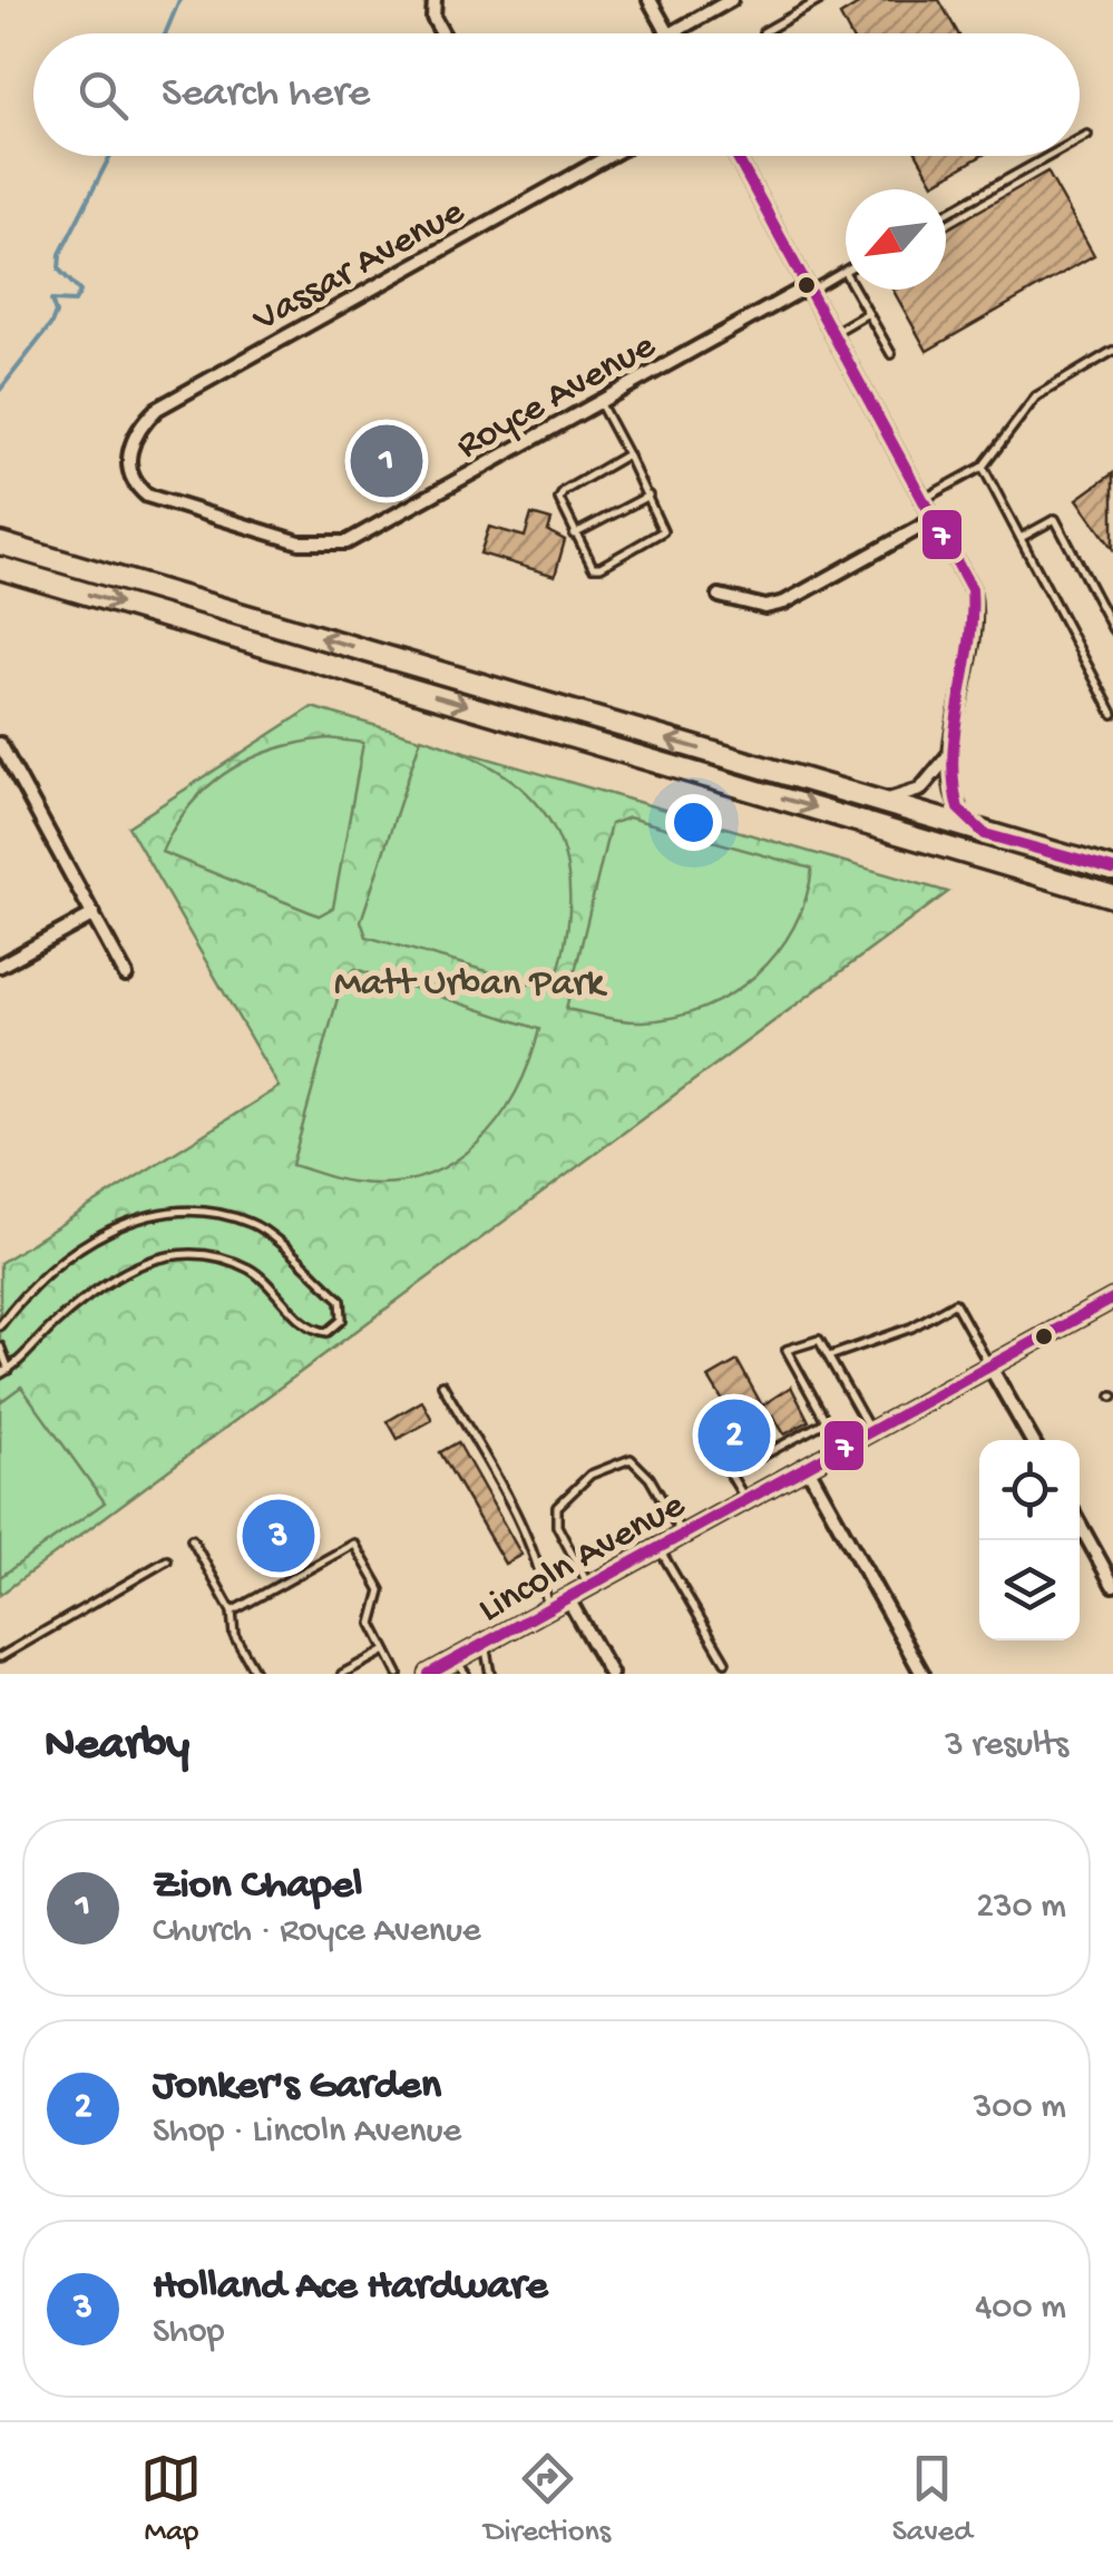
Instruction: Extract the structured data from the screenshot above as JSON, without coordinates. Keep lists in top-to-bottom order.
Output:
{
  "streets": {
    "main road": ["Lincoln Avenue"],
    "street": ["Vassar Avenue", "Royce Avenue"]
  },
  "crossings": [
    ["Vassar Avenue", "Royce Avenue"]
  ],
  "parks": ["Matt Urban Park"],
  "lines": ["transit line 7"],
  "north": "bottom left",
  "page": {
    "search": "Search here",
    "pins": ["1", "2", "3"],
    "heading": ["Nearby", "3 results"],
    "list": [
      {
        "mark": "1",
        "name": "Zion Chapel",
        "note": "Church · Royce Avenue",
        "value": "230 m"
      },
      {
        "mark": "2",
        "name": "Jonker's Garden",
        "note": "Shop · Lincoln Avenue",
        "value": "300 m"
      },
      {
        "mark": "3",
        "name": "Holland Ace Hardware",
        "note": "Shop",
        "value": "400 m"
      }
    ],
    "nav": ["Map", "Directions", "Saved"]
  }
}
